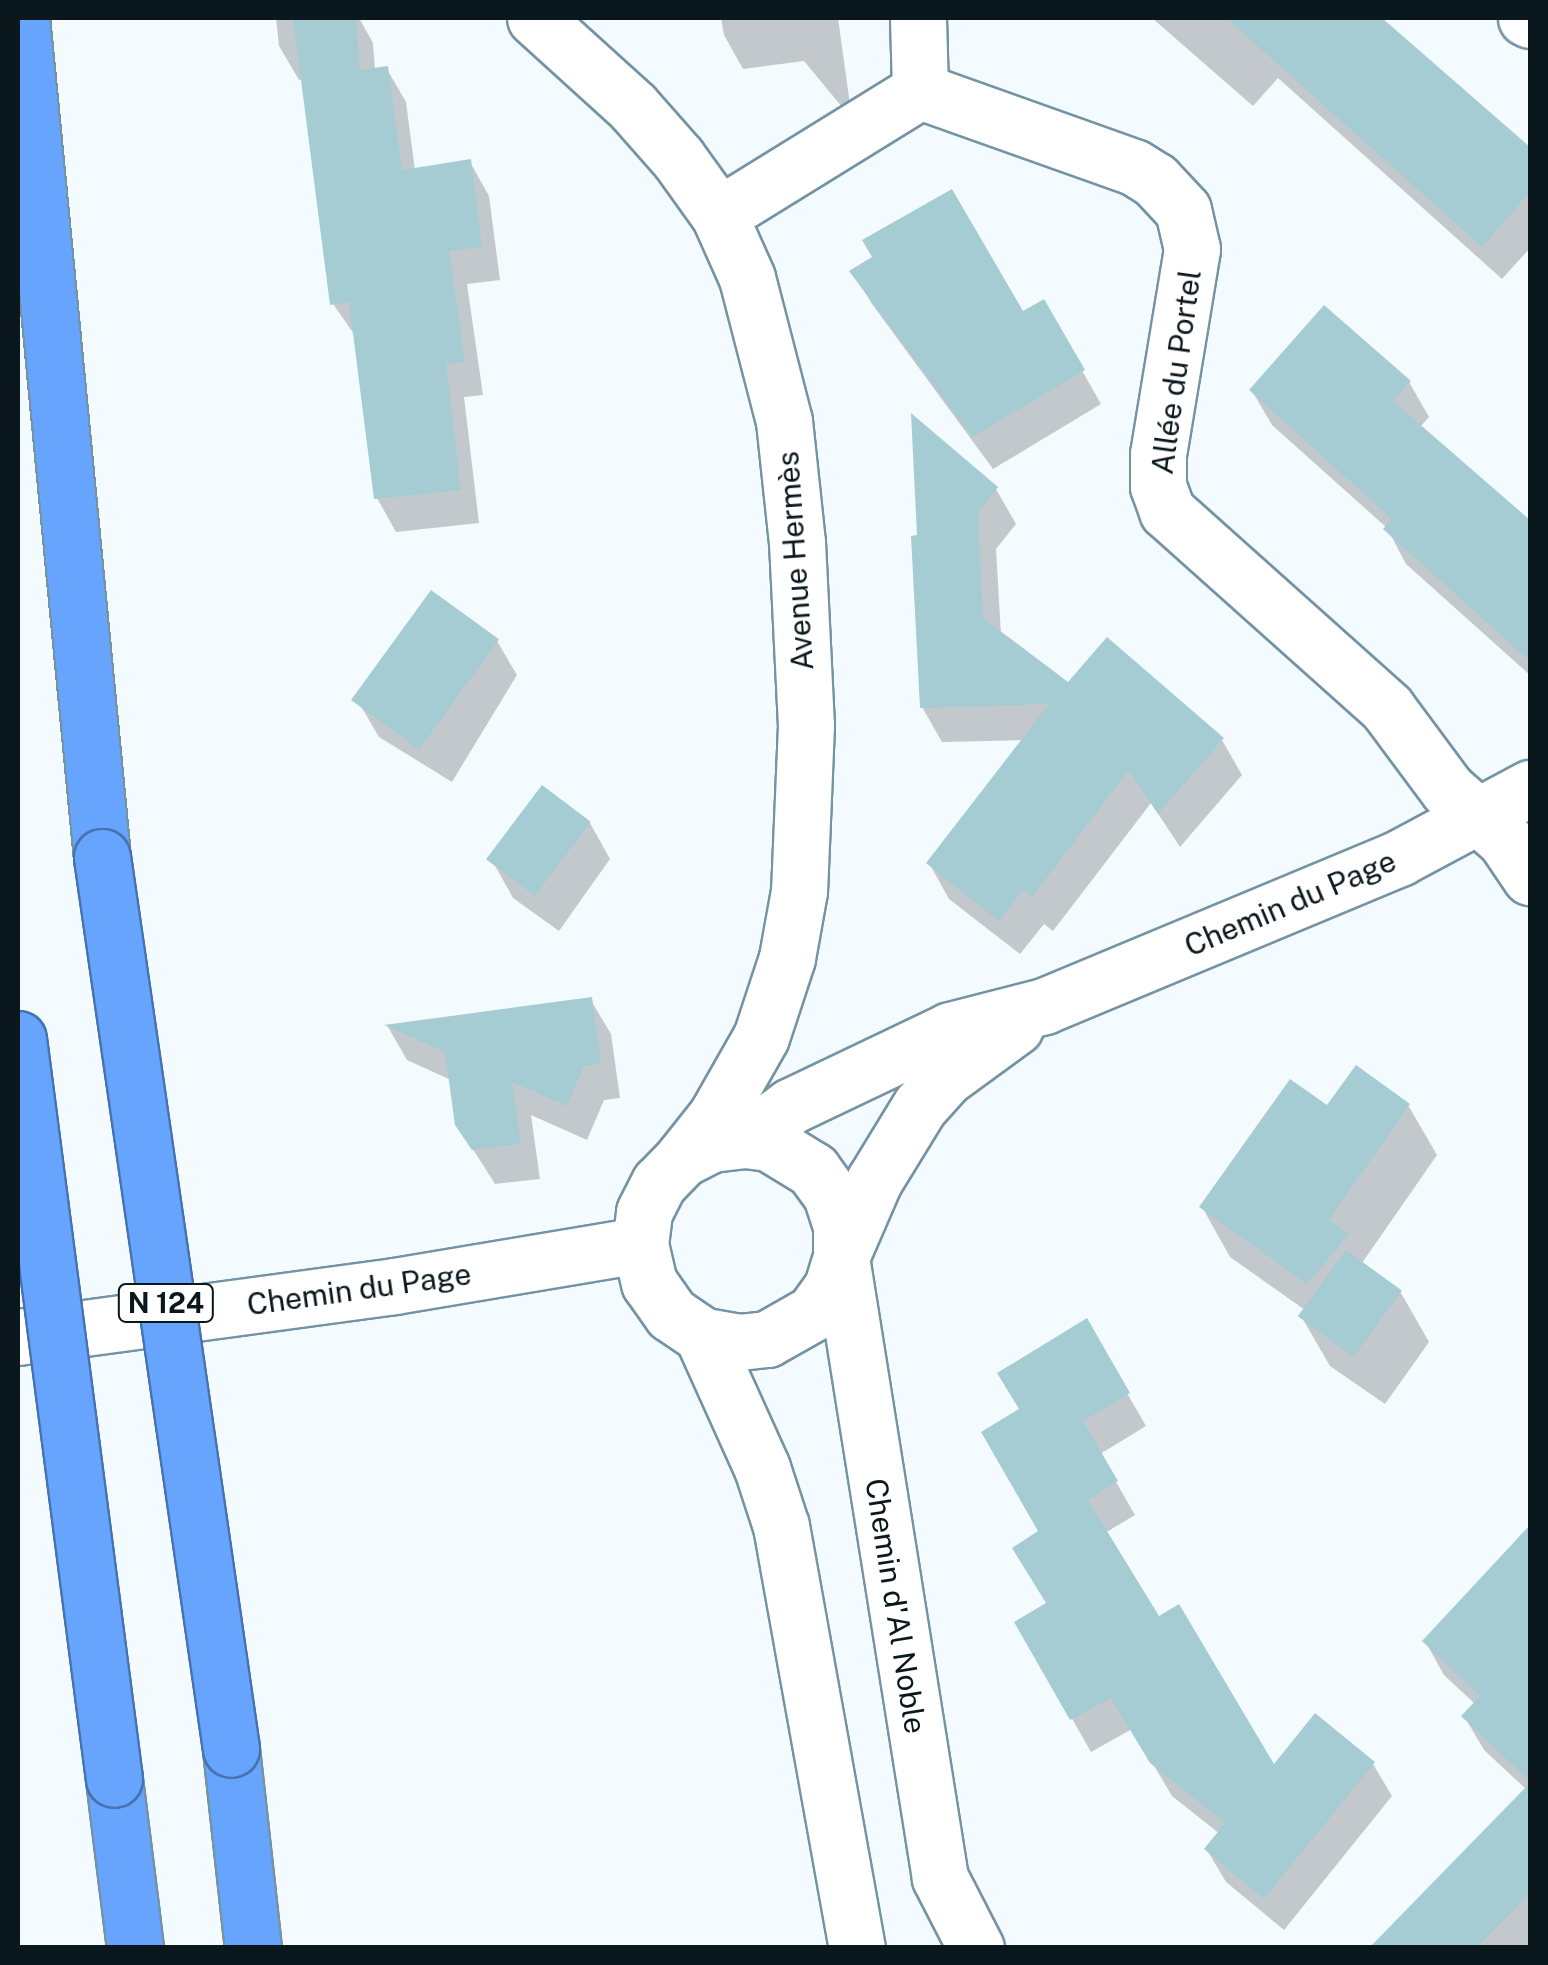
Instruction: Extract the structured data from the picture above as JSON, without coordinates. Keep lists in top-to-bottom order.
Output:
{
  "streets": {
    "highway": ["N 124"],
    "street": [
      "Allée du Portel",
      "Avenue Hermès",
      "Chemin du Page",
      "Chemin d'Al Noble"
    ]
  },
  "crossings": [
    ["Allée du Portel", "Chemin du Page"],
    ["Avenue Hermès", "Chemin du Page"],
    ["Avenue Hermès", "Chemin d'Al Noble"],
    ["Chemin du Page", "Chemin d'Al Noble"]
  ]
}
